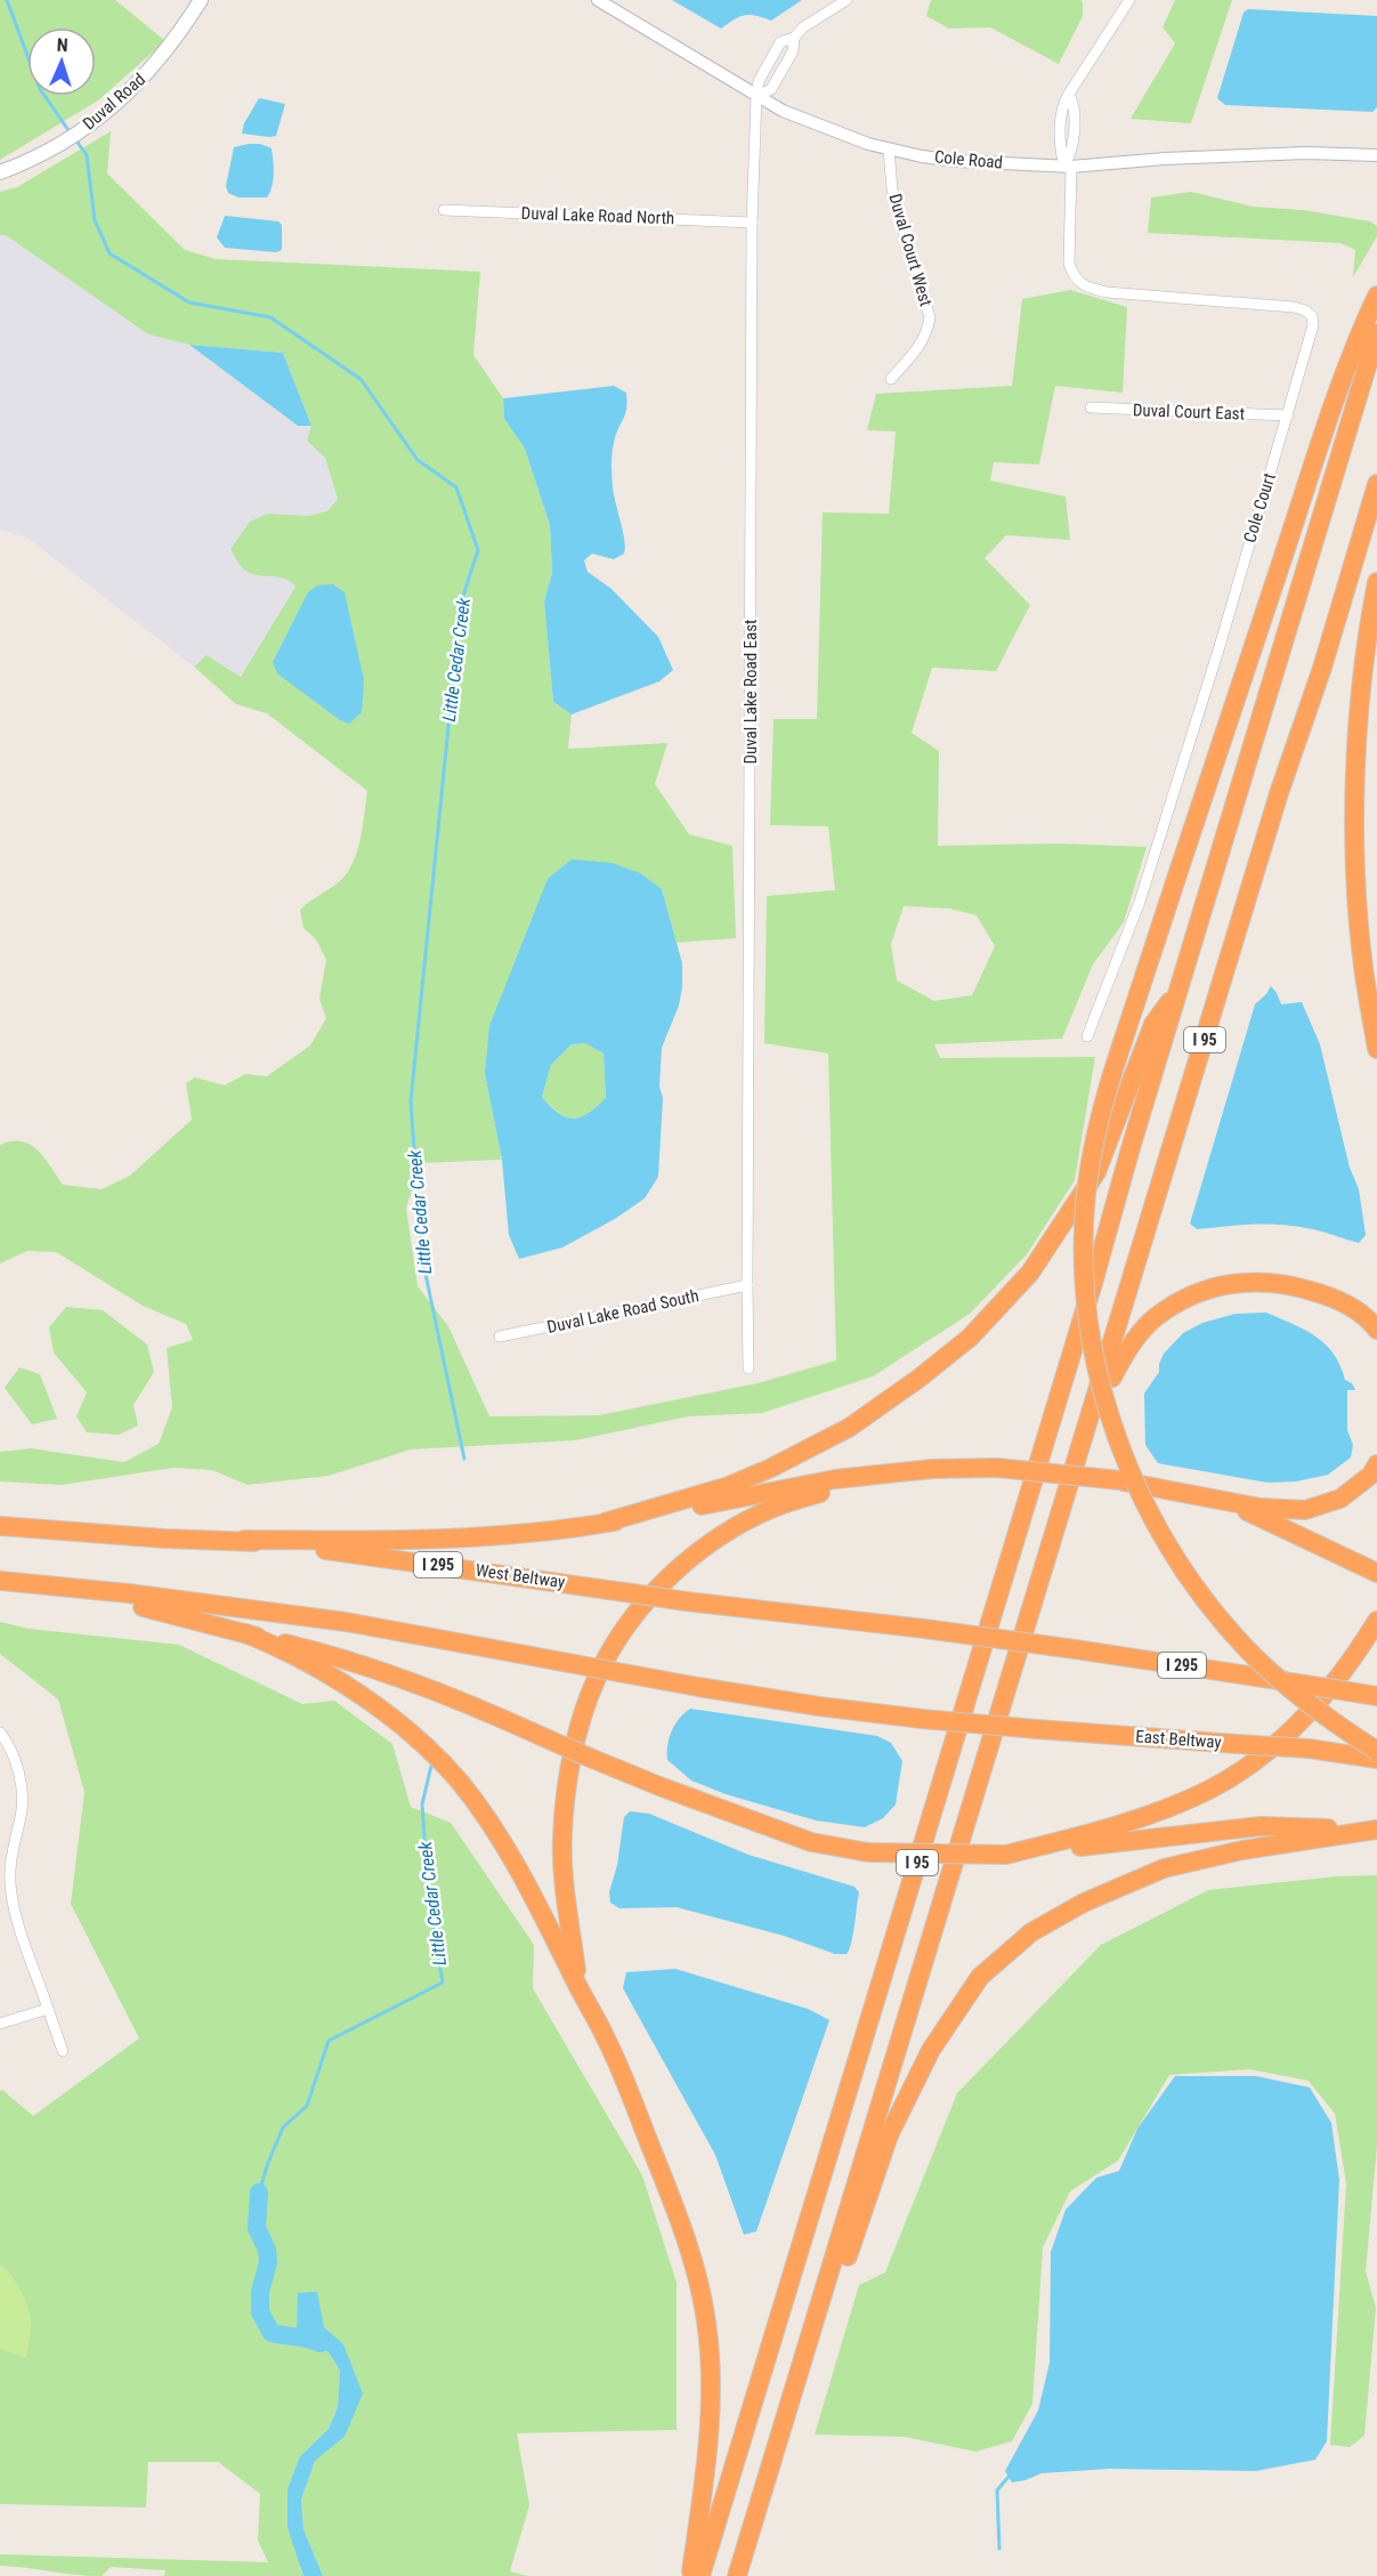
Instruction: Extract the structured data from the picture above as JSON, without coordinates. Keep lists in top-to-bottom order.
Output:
{
  "streets": {
    "highway": [
      "I 95",
      "I 295",
      "West Beltway",
      "East Beltway"
    ],
    "main road": ["Duval Road"],
    "street": [
      "Cole Road",
      "Duval Lake Road North",
      "Duval Court West",
      "Duval Court East",
      "Cole Court",
      "Duval Lake Road East",
      "Duval Lake Road South"
    ]
  },
  "crossings": [
    ["Cole Road", "Duval Court West"],
    ["Cole Road", "Cole Court"],
    ["Cole Road", "Duval Lake Road East"],
    ["Duval Lake Road North", "Duval Lake Road East"],
    ["Duval Court East", "Cole Court"],
    ["Duval Lake Road East", "Duval Lake Road South"]
  ],
  "water": ["Little Cedar Creek"],
  "north": "top"
}
